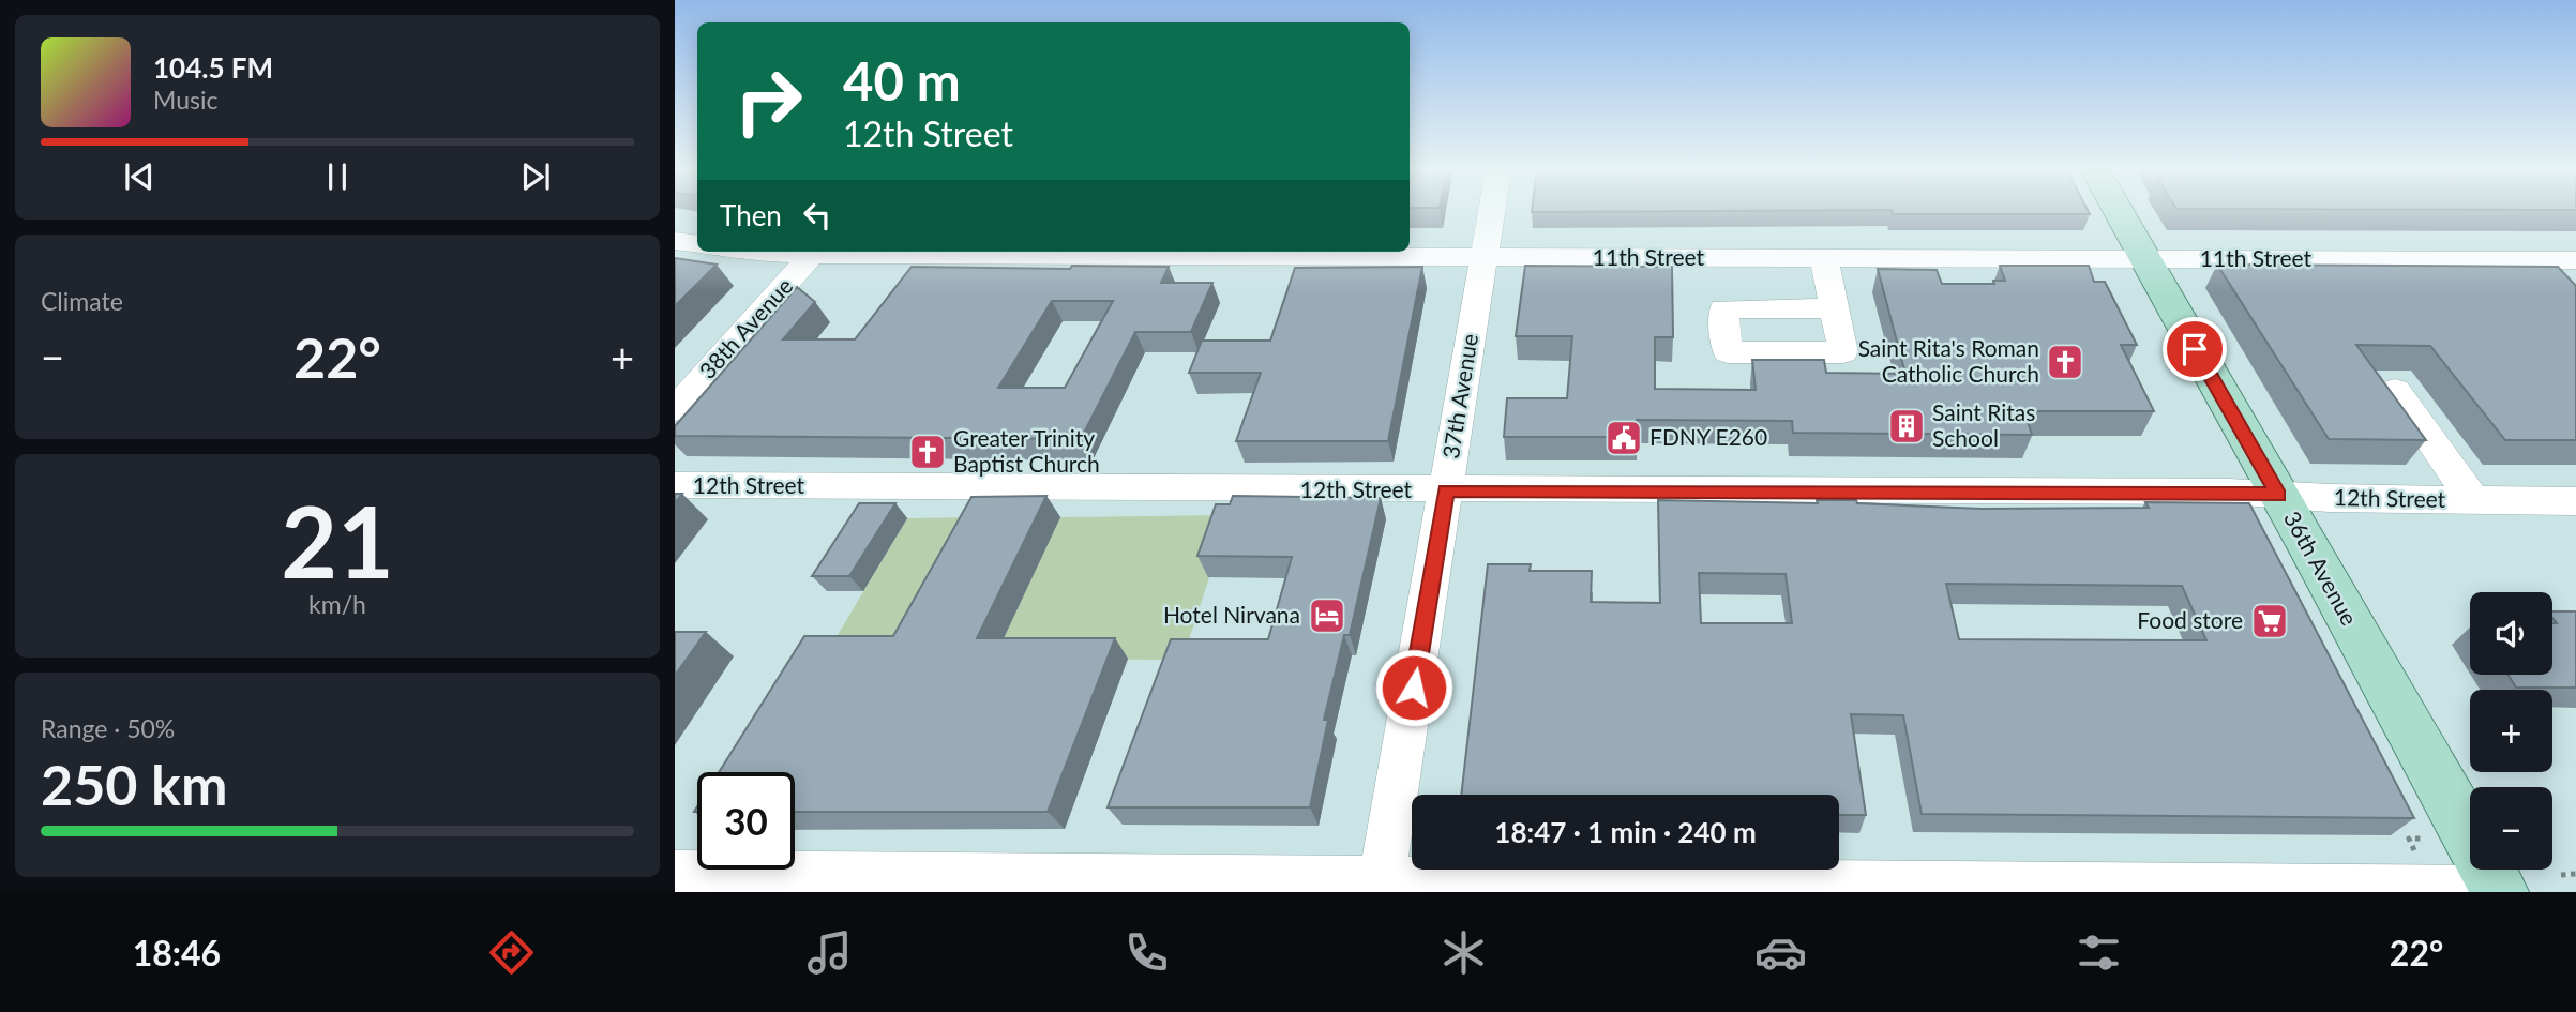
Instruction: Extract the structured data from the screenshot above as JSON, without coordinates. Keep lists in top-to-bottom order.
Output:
{
  "streets": {
    "main road": ["36th Avenue"],
    "street": [
      "11th Street",
      "38th Avenue",
      "37th Avenue",
      "12th Street"
    ]
  },
  "crossings": [
    ["11th Street", "37th Avenue"],
    ["11th Street", "36th Avenue"],
    ["37th Avenue", "12th Street"],
    ["12th Street", "36th Avenue"]
  ],
  "places": {
    "church": ["Saint Rita's Roman Catholic Church", "Greater Trinity Baptist Church"],
    "building": ["Saint Ritas School"],
    "public building": ["FDNY E260"],
    "hotel": ["Hotel Nirvana"],
    "supermarket": ["Food store"]
  },
  "page": {
    "turn": ["40 m", "12th Street"],
    "song": ["104.5 FM", "Music"],
    "then": "Then",
    "tile": [
      "Climate",
      ["21", "km/h"],
      ["Range · 50%", "250 km"]
    ],
    "heat": ["−", "22°", "+"],
    "map_buttons": ["+", "−"],
    "limit": "30",
    "trip": "18:47 · 1 min · 240 m",
    "tabs": ["18:46", "22°"]
  }
}
